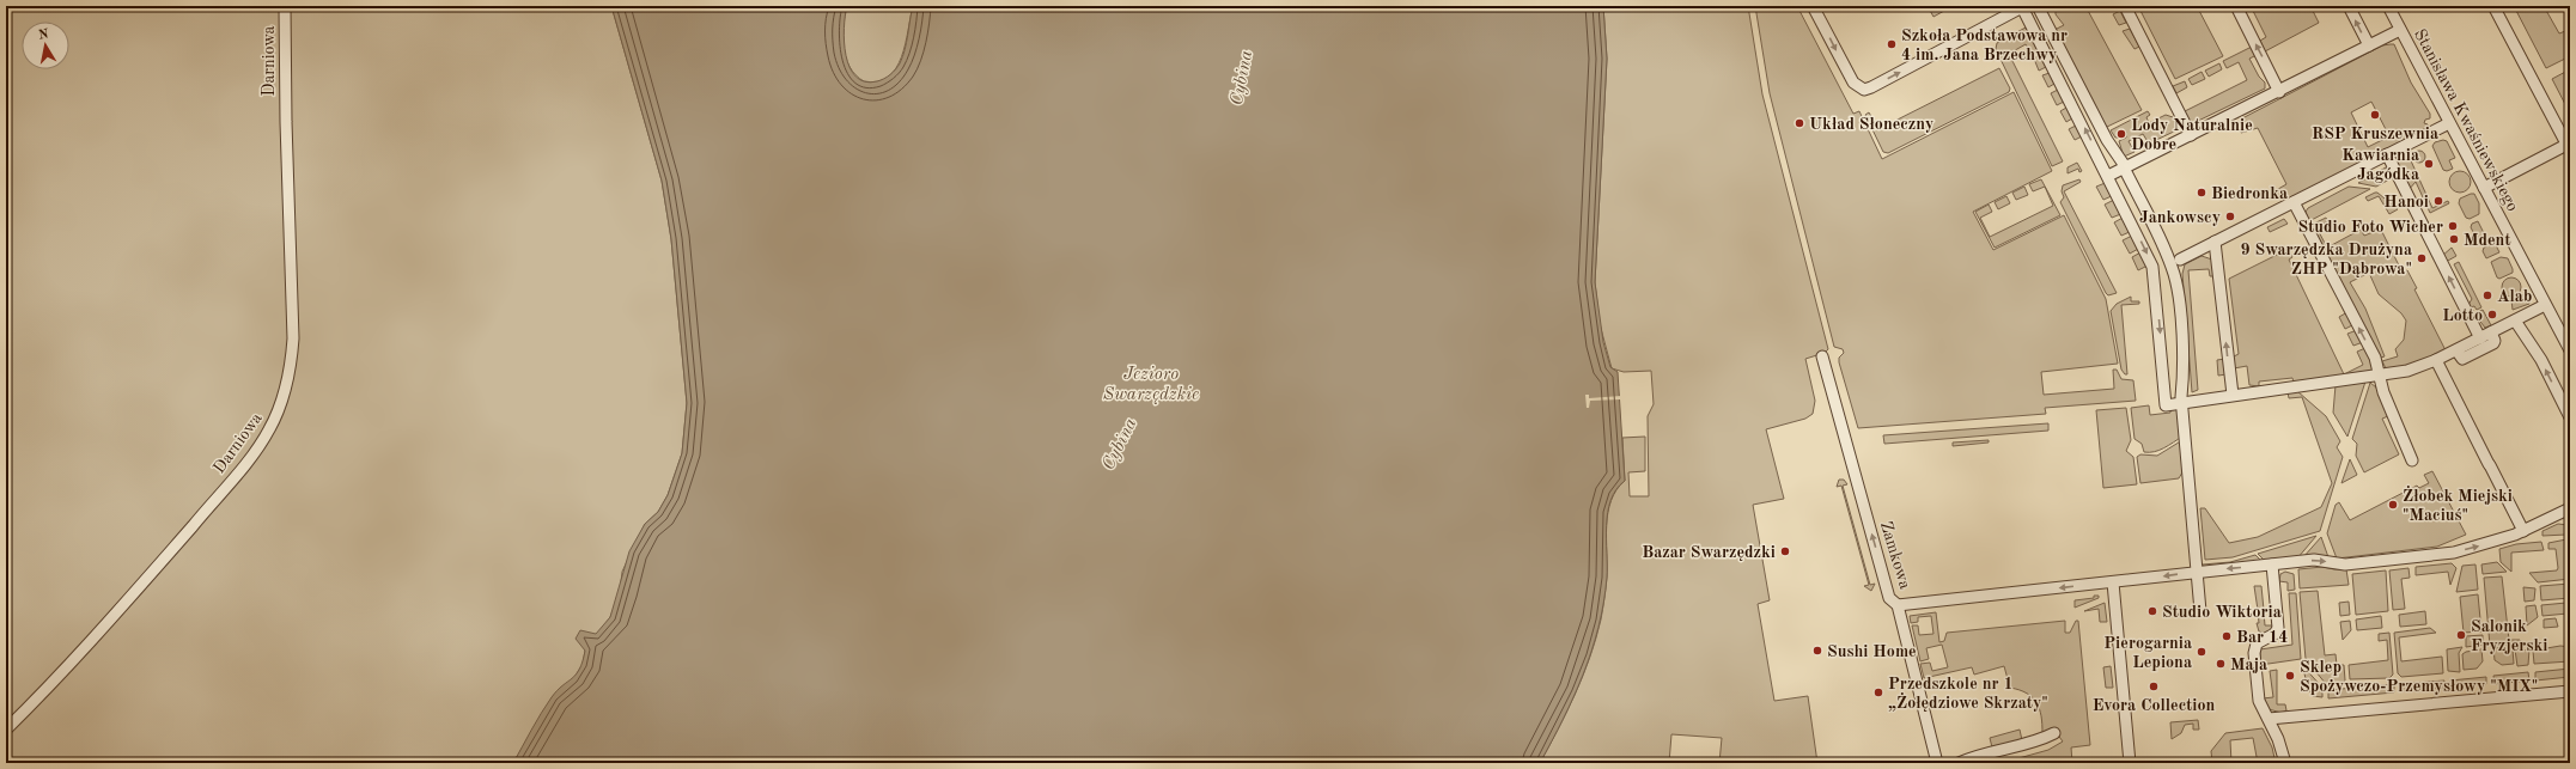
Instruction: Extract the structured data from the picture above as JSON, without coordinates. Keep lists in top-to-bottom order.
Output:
{
  "streets": {
    "street": ["Darniowa", "Stanisława Kwaśniewskiego", "Zamkowa"]
  },
  "one_way": ["Zamkowa"],
  "water": ["Cybina", "Jezioro Swarzędzkie"],
  "places": [
    "Szkoła Podstawowa nr 4 im. Jana Brzechwy",
    "RSP Kruszewnia",
    "Układ Słoneczny",
    "Lody Naturalnie Dobre",
    "Kawiarnia Jagódka",
    "Biedronka",
    "Hanoi",
    "Jankowscy",
    "Studio Foto Wicher",
    "Mdent",
    "9 Swarzędzka Drużyna ZHP \"Dąbrowa\"",
    "Alab",
    "Lotto",
    "Żłobek Miejski \"Maciuś\"",
    "Bazar Swarzędzki",
    "Studio Wiktoria",
    "Salonik Fryzjerski",
    "Bar 14",
    "Sushi Home",
    "Pierogarnia Lepiona",
    "Maja",
    "Sklep Spożywczo-Przemysłowy \"MIX\"",
    "Evora Collection",
    "Przedszkole nr 1 „Żołędziowe Skrzaty\""
  ],
  "north": "top"
}
